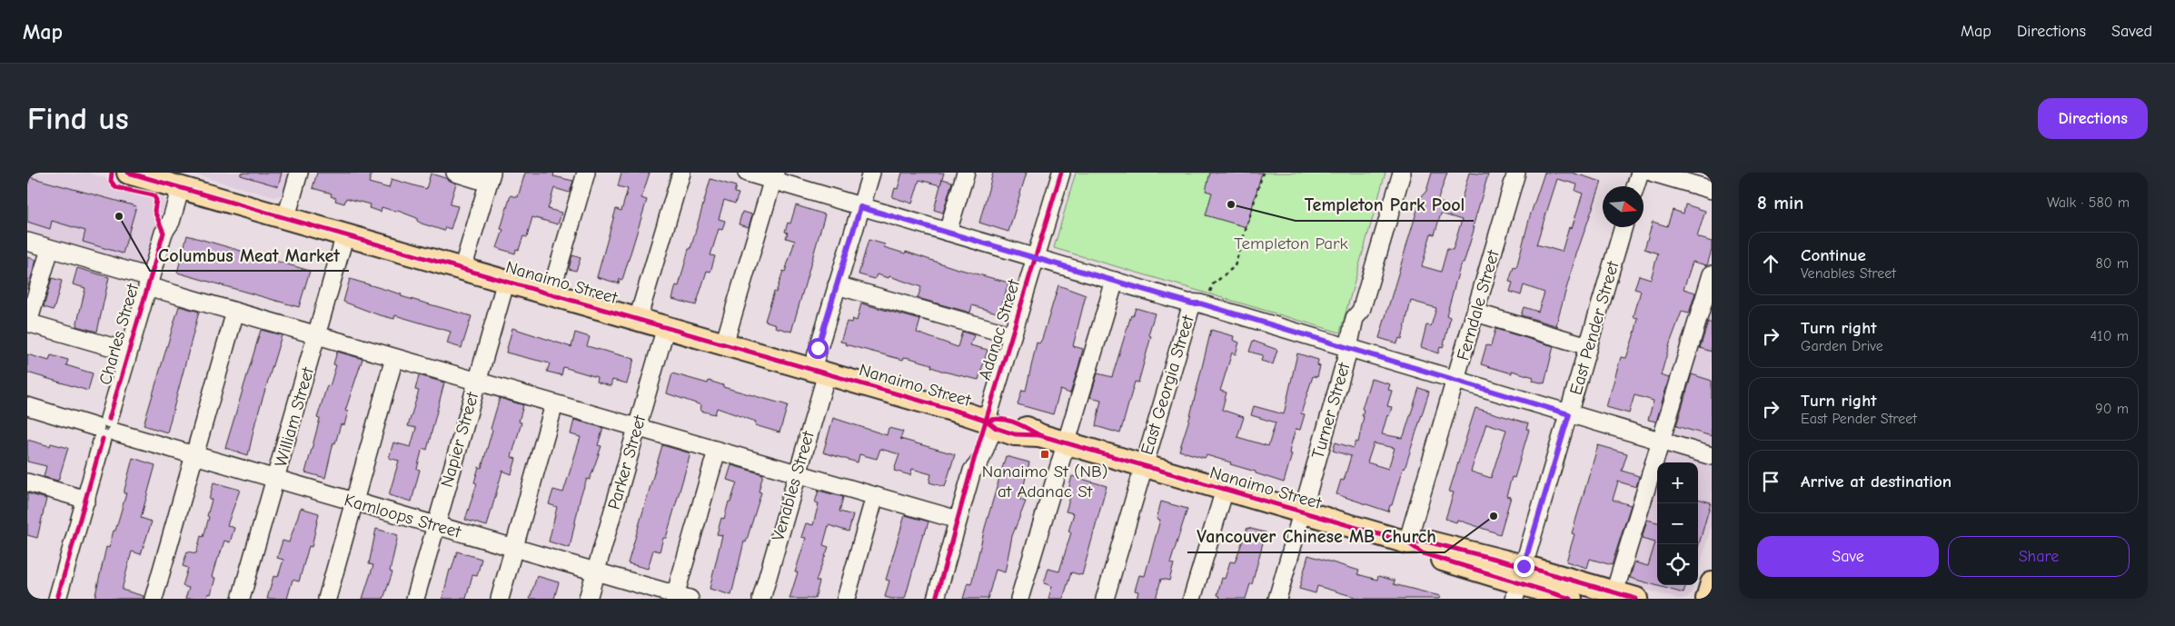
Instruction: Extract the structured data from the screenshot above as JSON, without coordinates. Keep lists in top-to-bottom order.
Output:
{
  "streets": {
    "main road": ["Nanaimo Street"],
    "street": [
      "Ferndale Street",
      "East Pender Street",
      "Adanac Street",
      "Charles Street",
      "East Georgia Street",
      "Turner Street",
      "William Street",
      "Napier Street",
      "Parker Street",
      "Venables Street",
      "Kamloops Street"
    ]
  },
  "crossings": [
    ["Nanaimo Street", "Ferndale Street"],
    ["Nanaimo Street", "East Pender Street"],
    ["Nanaimo Street", "Adanac Street"],
    ["Nanaimo Street", "Charles Street"],
    ["Nanaimo Street", "East Georgia Street"],
    ["Nanaimo Street", "Turner Street"],
    ["Nanaimo Street", "William Street"],
    ["Nanaimo Street", "Napier Street"],
    ["Nanaimo Street", "Parker Street"],
    ["Nanaimo Street", "Venables Street"],
    ["Charles Street", "Kamloops Street"],
    ["William Street", "Kamloops Street"],
    ["Napier Street", "Kamloops Street"],
    ["Parker Street", "Kamloops Street"]
  ],
  "parks": ["Templeton Park"],
  "places": {
    "other": ["Templeton Park Pool", "Columbus Meat Market", "Vancouver Chinese MB Church"],
    "transit": ["Nanaimo St (NB) at Adanac St"]
  },
  "north": "right",
  "page": {
    "header": "Map",
    "nav": ["Map", "Directions", "Saved"],
    "buttons": [
      "Directions",
      ["Save", "Share"]
    ],
    "title": "Find us",
    "heading": ["8 min", "Walk · 580 m"],
    "list": [
      ["Continue", "Venables Street", "80 m"],
      ["Turn right", "Garden Drive", "410 m"],
      ["Turn right", "East Pender Street", "90 m"],
      "Arrive at destination"
    ],
    "map_buttons": ["+", "−"]
  }
}
